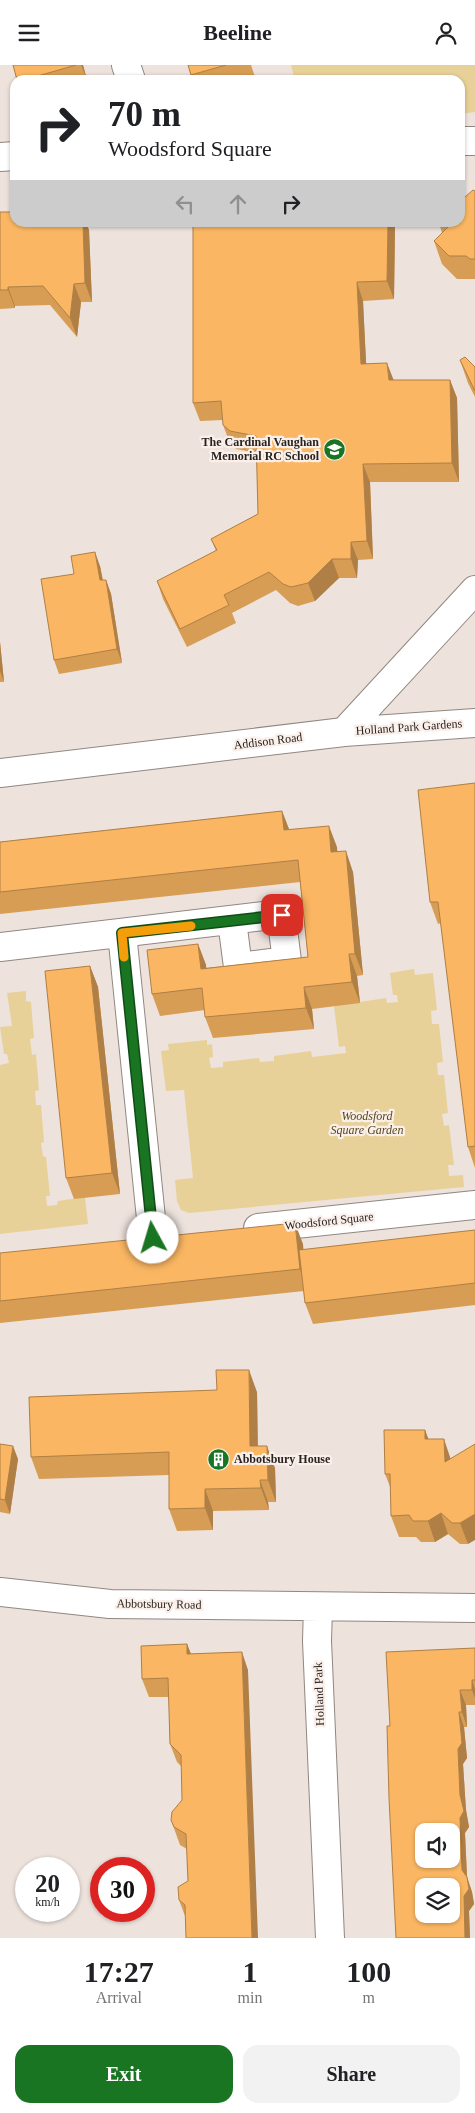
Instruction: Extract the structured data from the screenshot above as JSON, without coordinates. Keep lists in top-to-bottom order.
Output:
{
  "streets": {
    "street": [
      "Holland Park Gardens",
      "Addison Road",
      "Woodsford Square",
      "Abbotsbury Road",
      "Holland Park"
    ]
  },
  "crossings": [
    ["Holland Park Gardens", "Addison Road"],
    ["Abbotsbury Road", "Holland Park"]
  ],
  "parks": ["Woodsford Square Garden"],
  "places": {
    "school or university": ["The Cardinal Vaughan Memorial RC School"],
    "building": ["Abbotsbury House"]
  },
  "page": {
    "header": "Beeline",
    "turn": ["70 m", "Woodsford Square"],
    "speed": "20 km/h",
    "limit": "30",
    "eta": [
      "17:27",
      "Arrival",
      "1",
      "min",
      "100",
      "m"
    ],
    "buttons": ["Exit", "Share"]
  }
}
